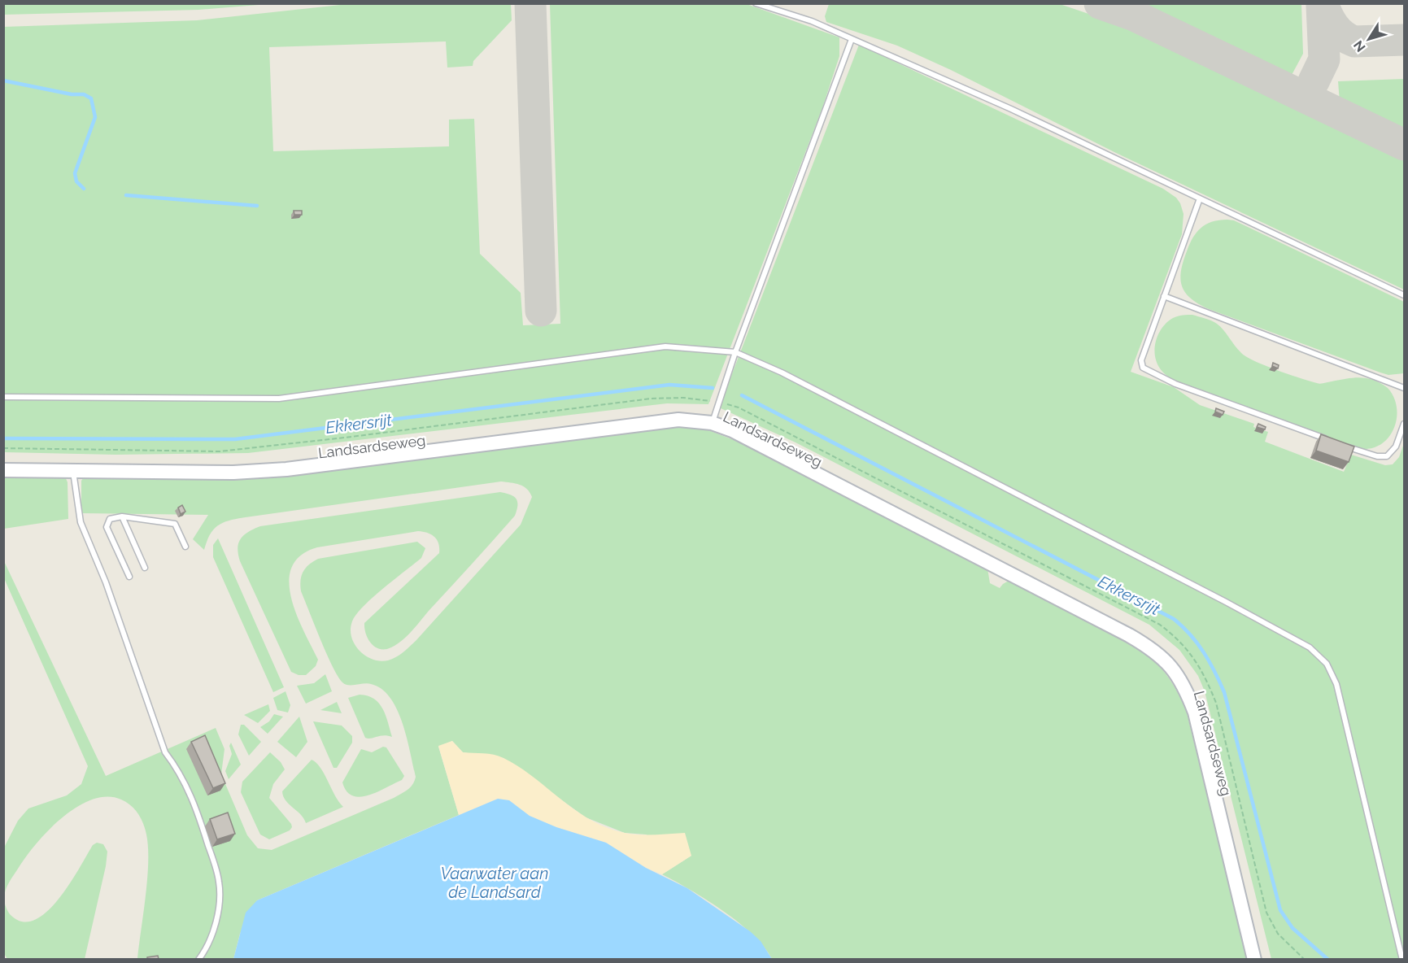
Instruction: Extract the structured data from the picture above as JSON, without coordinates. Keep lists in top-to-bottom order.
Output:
{
  "streets": {
    "street": ["Landsardseweg"]
  },
  "water": ["Ekkersrijt", "Vaarwater aan de Landsard"],
  "north": "bottom left"
}
